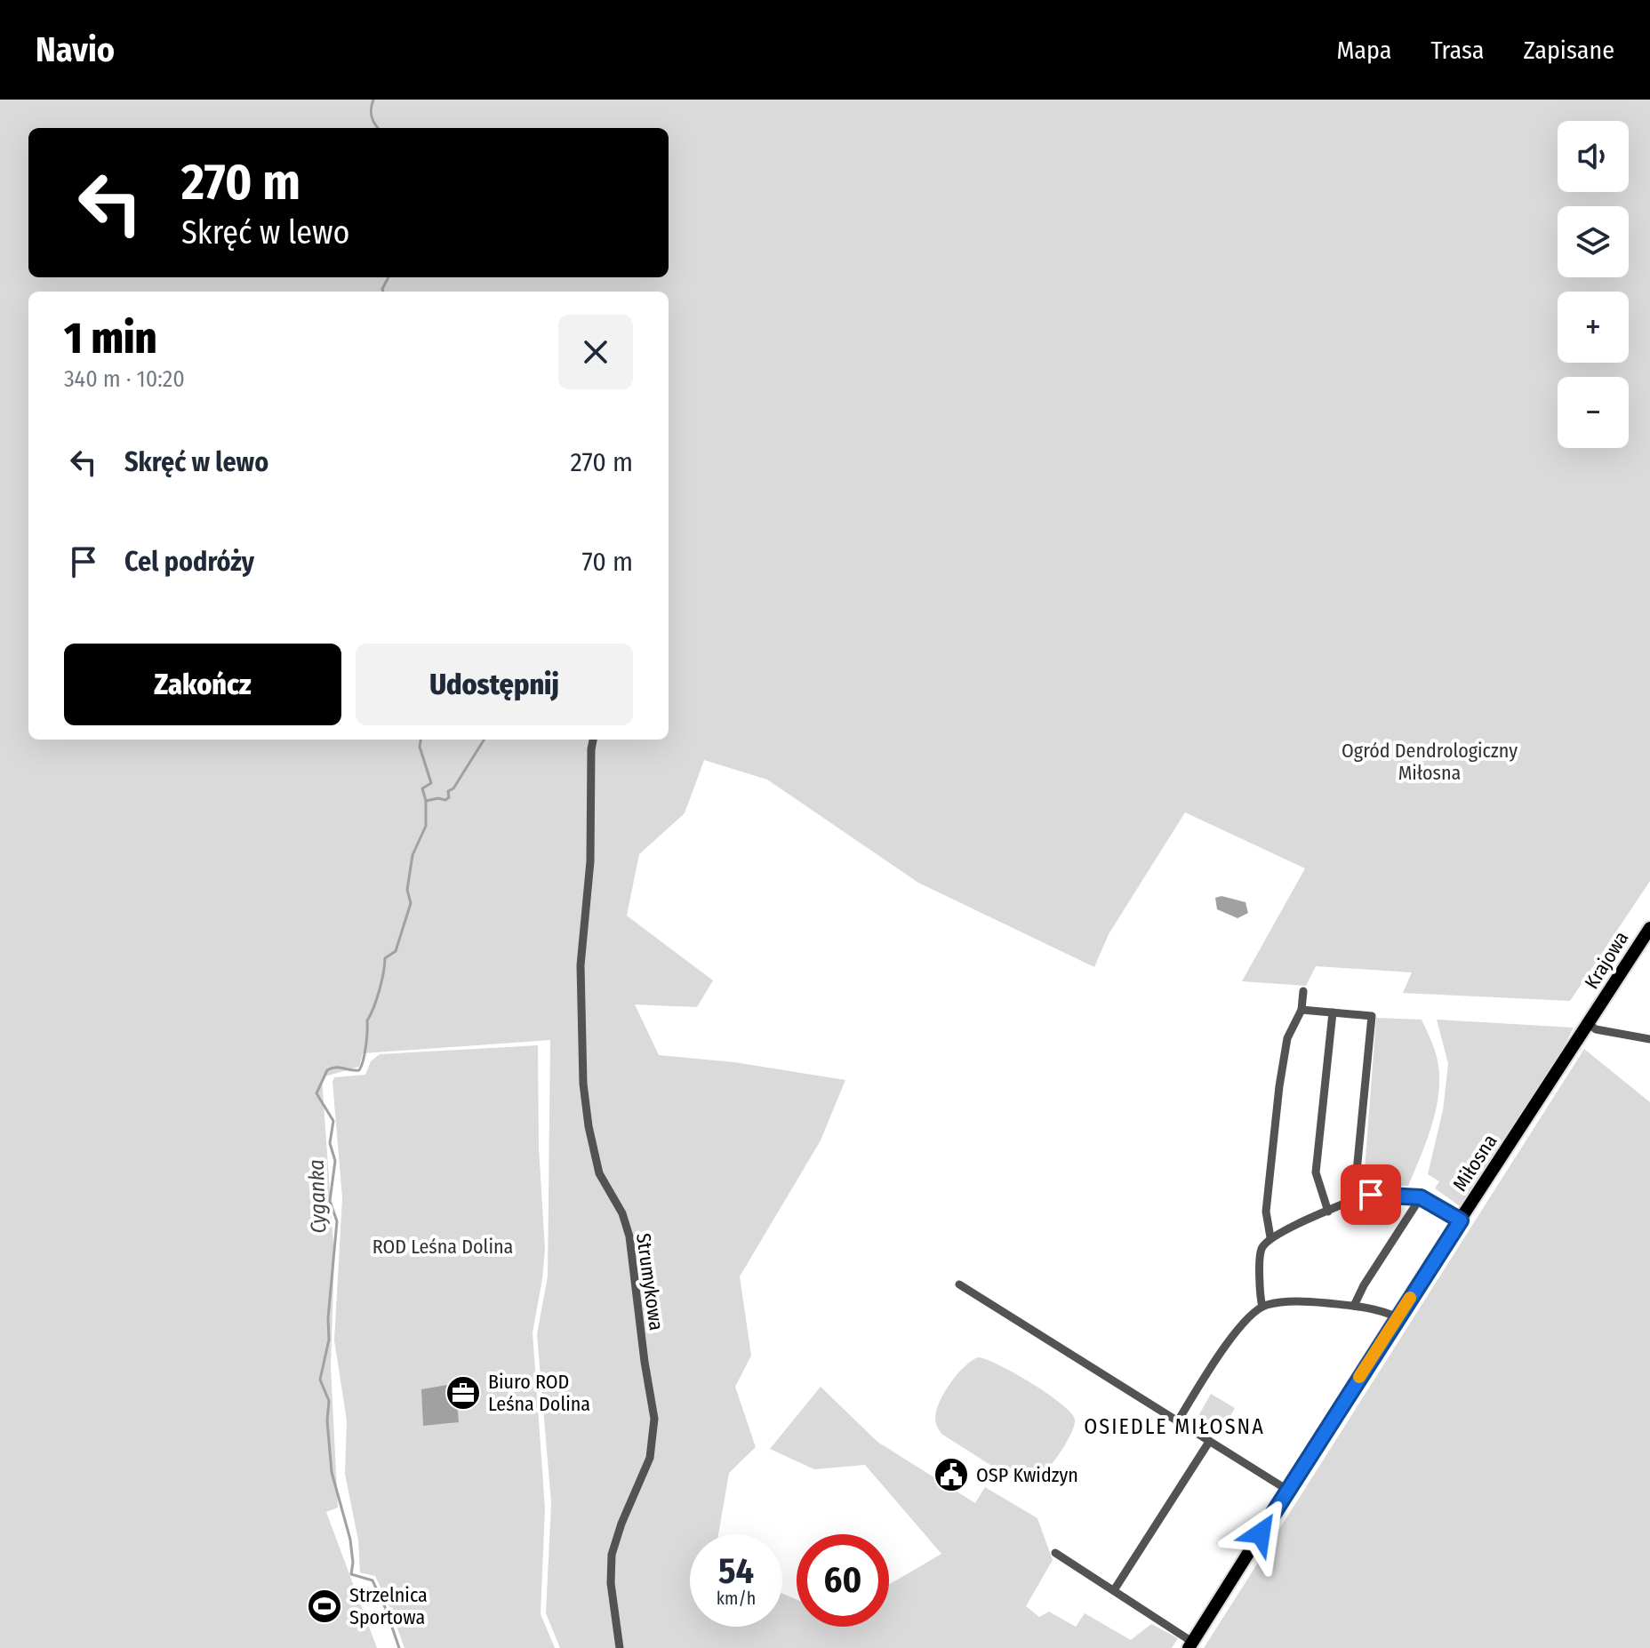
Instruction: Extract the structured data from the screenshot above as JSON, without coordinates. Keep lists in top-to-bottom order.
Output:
{
  "streets": {
    "main road": ["Krajowa", "Miłosna"],
    "street": ["Strumykowa"]
  },
  "crossings": [
    ["Krajowa", "Miłosna"]
  ],
  "districts": ["OSIEDLE MIŁOSNA"],
  "water": ["Cyganka"],
  "parks": ["Ogród Dendrologiczny Miłosna", "ROD Leśna Dolina"],
  "places": {
    "office": ["Biuro ROD Leśna Dolina"],
    "public building": ["OSP Kwidzyn"],
    "sports": ["Strzelnica Sportowa"]
  },
  "page": {
    "header": "Navio",
    "nav": ["Mapa", "Trasa", "Zapisane"],
    "map_buttons": ["+", "−"],
    "turn": ["270 m", "Skręć w lewo"],
    "heading": ["1 min", "340 m · 10:20"],
    "list": [
      {
        "name": "Skręć w lewo",
        "value": "270 m"
      },
      {
        "name": "Cel podróży",
        "value": "70 m"
      }
    ],
    "buttons": ["Zakończ", "Udostępnij"],
    "speed": "54 km/h",
    "limit": "60"
  }
}
